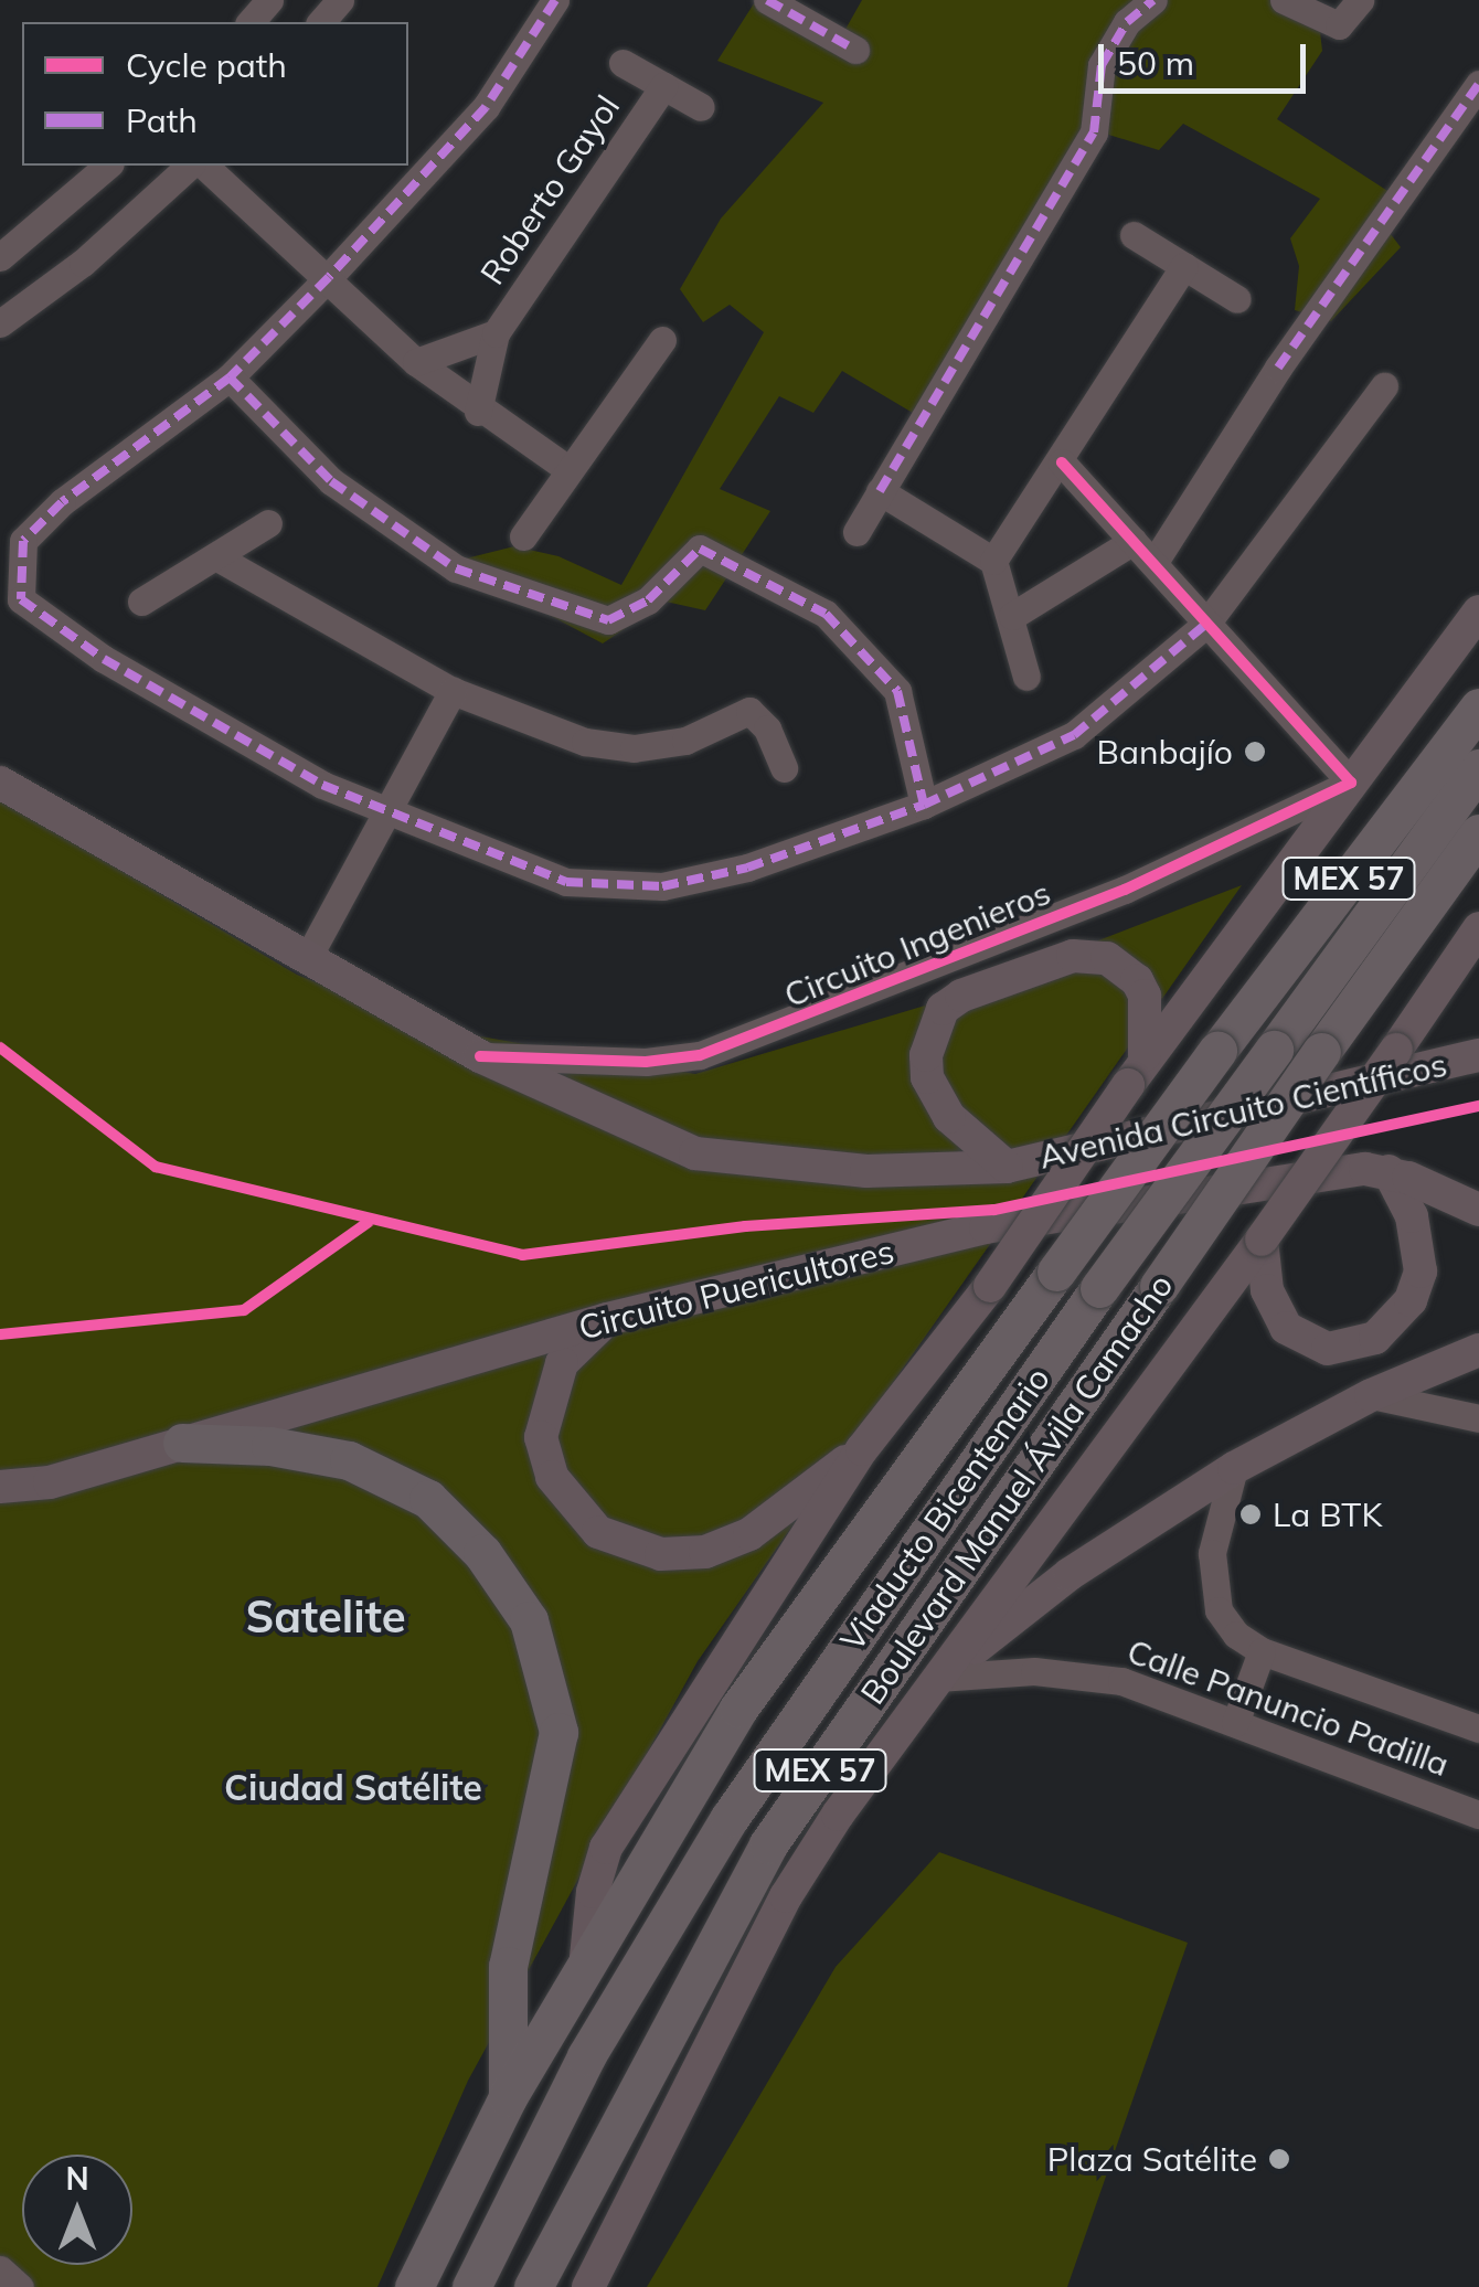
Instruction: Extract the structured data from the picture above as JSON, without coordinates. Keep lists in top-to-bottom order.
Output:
{
  "streets": {
    "highway": ["MEX 57", "Boulevard Manuel Ávila Camacho", "Viaducto Bicentenario"],
    "main road": ["Circuito Ingenieros", "Avenida Circuito Científicos", "Circuito Puericultores"],
    "street": ["Roberto Gayol", "Calle Panuncio Padilla"]
  },
  "crossings": [
    ["Circuito Ingenieros", "Avenida Circuito Científicos"],
    ["Boulevard Manuel Ávila Camacho", "Calle Panuncio Padilla"]
  ],
  "districts": ["Satelite", "Ciudad Satélite"],
  "places": ["Banbajío", "La BTK", "Plaza Satélite"],
  "legend": ["Cycle path", "Path"],
  "scale_bar": "50 m",
  "north": "top"
}
